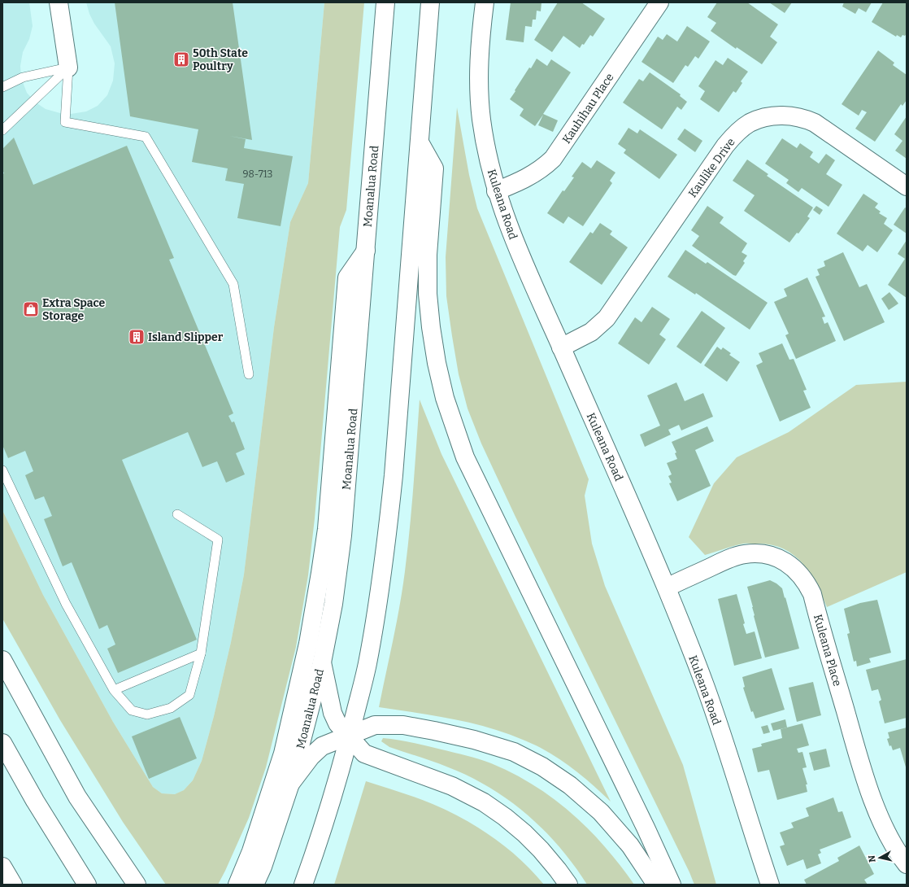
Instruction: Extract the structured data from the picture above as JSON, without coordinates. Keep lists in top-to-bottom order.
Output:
{
  "streets": {
    "main road": [
      "Kauhihau Place",
      "Kaulike Drive",
      "Moanalua Road",
      "Kuleana Road",
      "Kuleana Place"
    ]
  },
  "crossings": [
    ["Kauhihau Place", "Kuleana Road"],
    ["Kaulike Drive", "Kuleana Road"],
    ["Kuleana Road", "Kuleana Place"]
  ],
  "places": {
    "building": ["50th State Poultry", "Island Slipper"],
    "shop": ["Extra Space Storage"]
  },
  "house_numbers": ["98-713"],
  "north": "left"
}
